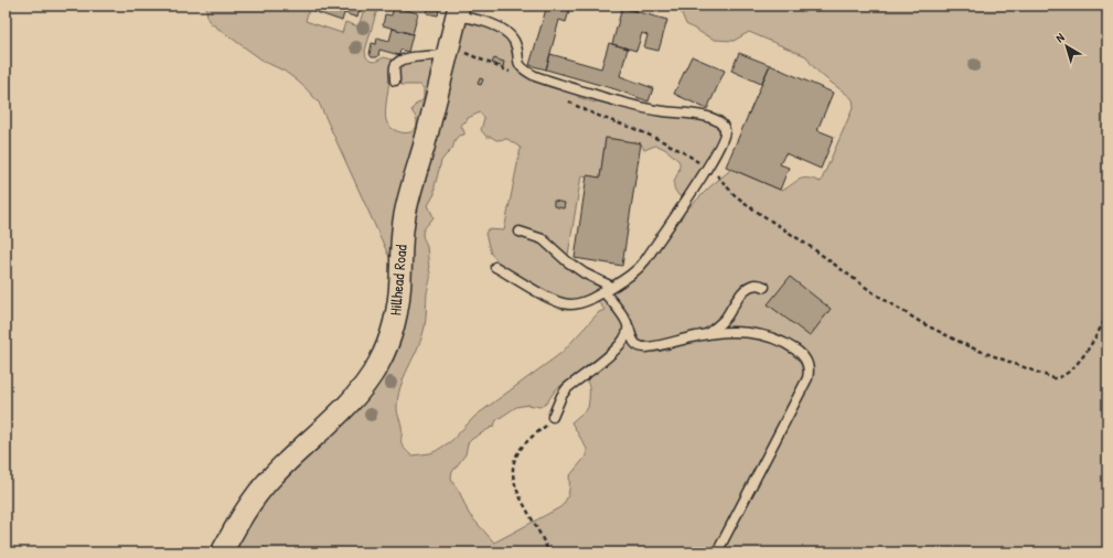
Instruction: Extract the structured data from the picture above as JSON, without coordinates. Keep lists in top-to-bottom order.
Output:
{
  "streets": {
    "street": ["Hillhead Road"]
  },
  "north": "top left"
}
